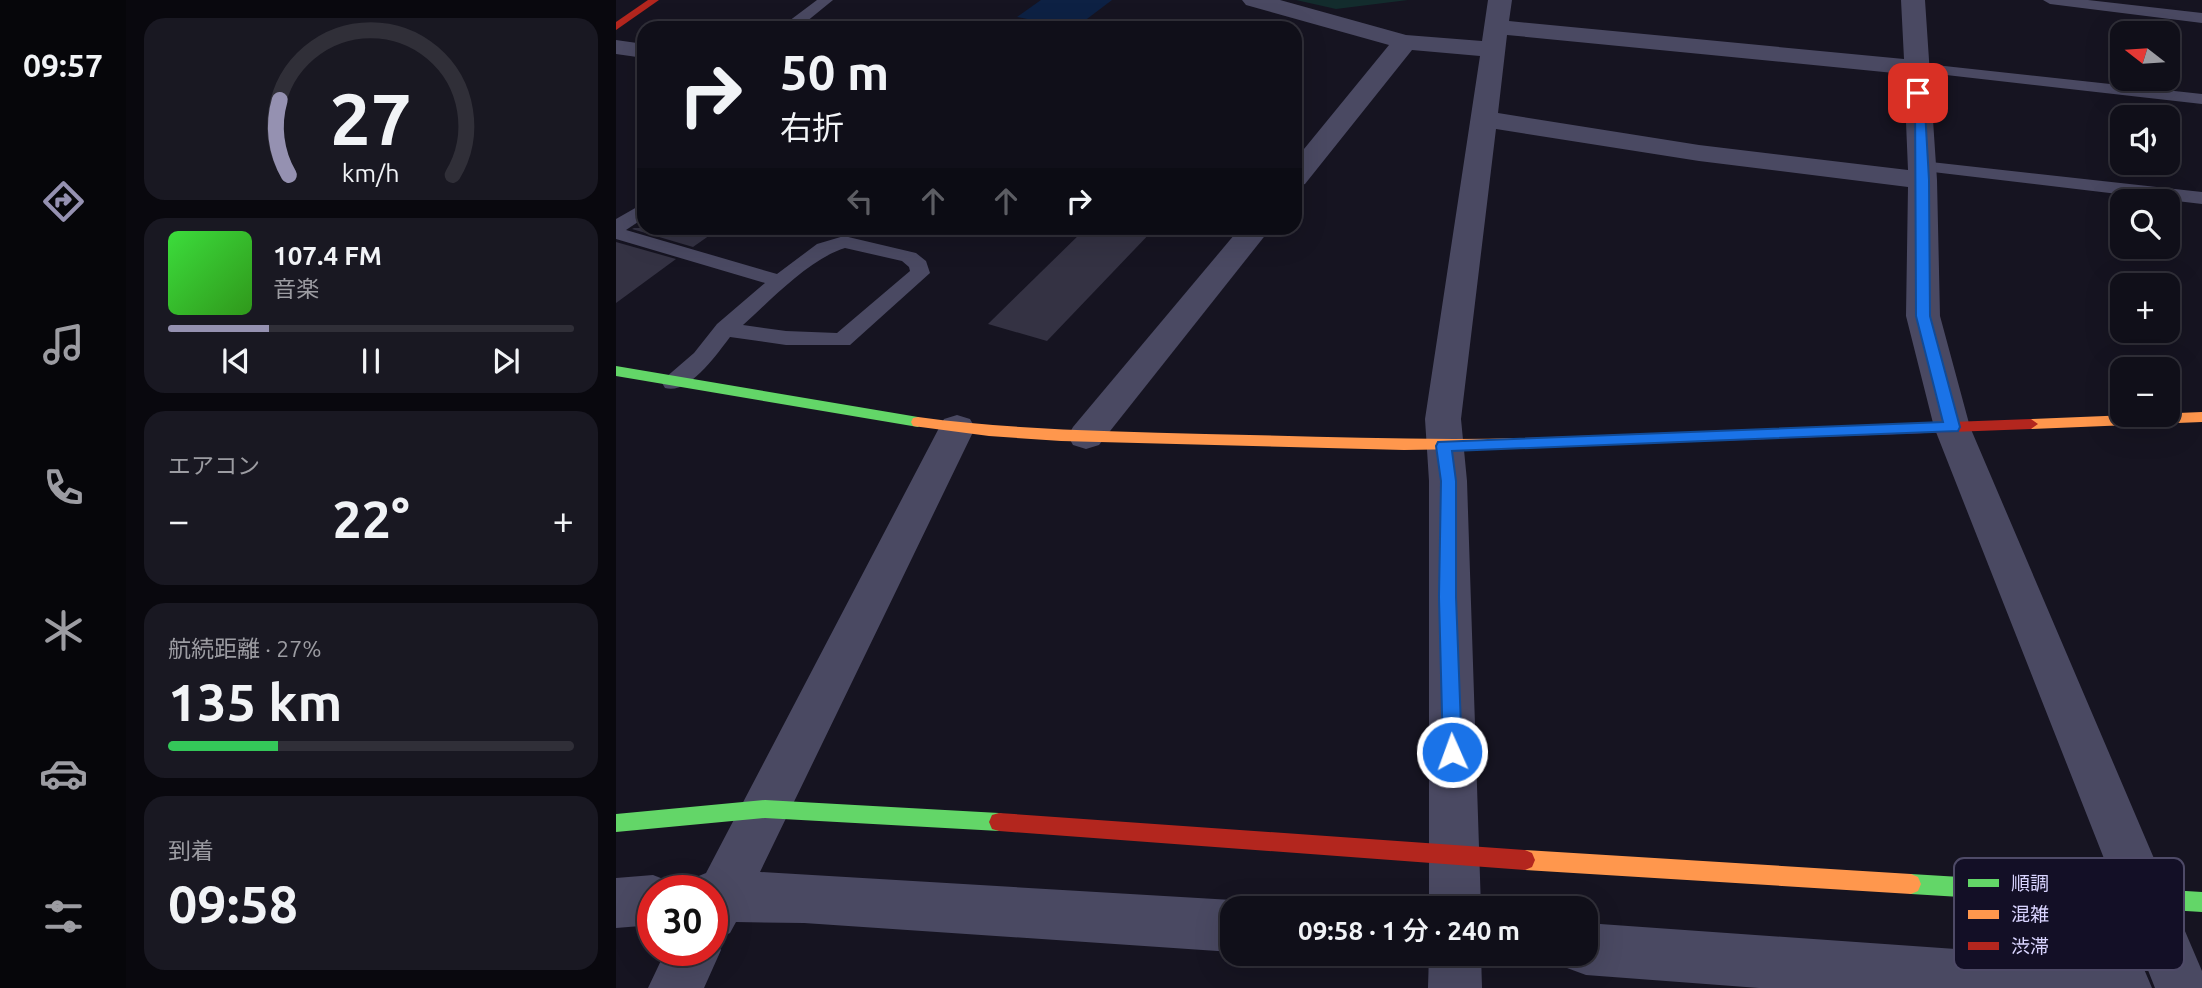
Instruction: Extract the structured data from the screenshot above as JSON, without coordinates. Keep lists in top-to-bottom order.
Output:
{
  "legend": ["順調", "混雑", "渋滞"],
  "north": "left",
  "page": {
    "tabs": "09:57",
    "map_buttons": ["+", "−"],
    "turn": ["50 m", "右折"],
    "song": ["107.4 FM", "音楽"],
    "tile": [
      "エアコン",
      ["航続距離 · 27%", "135 km"],
      ["到着", "09:58"]
    ],
    "heat": ["−", "22°", "+"],
    "limit": "30",
    "trip": "09:58 · 1 分 · 240 m",
    "gauge": ["27", "km/h"]
  }
}
